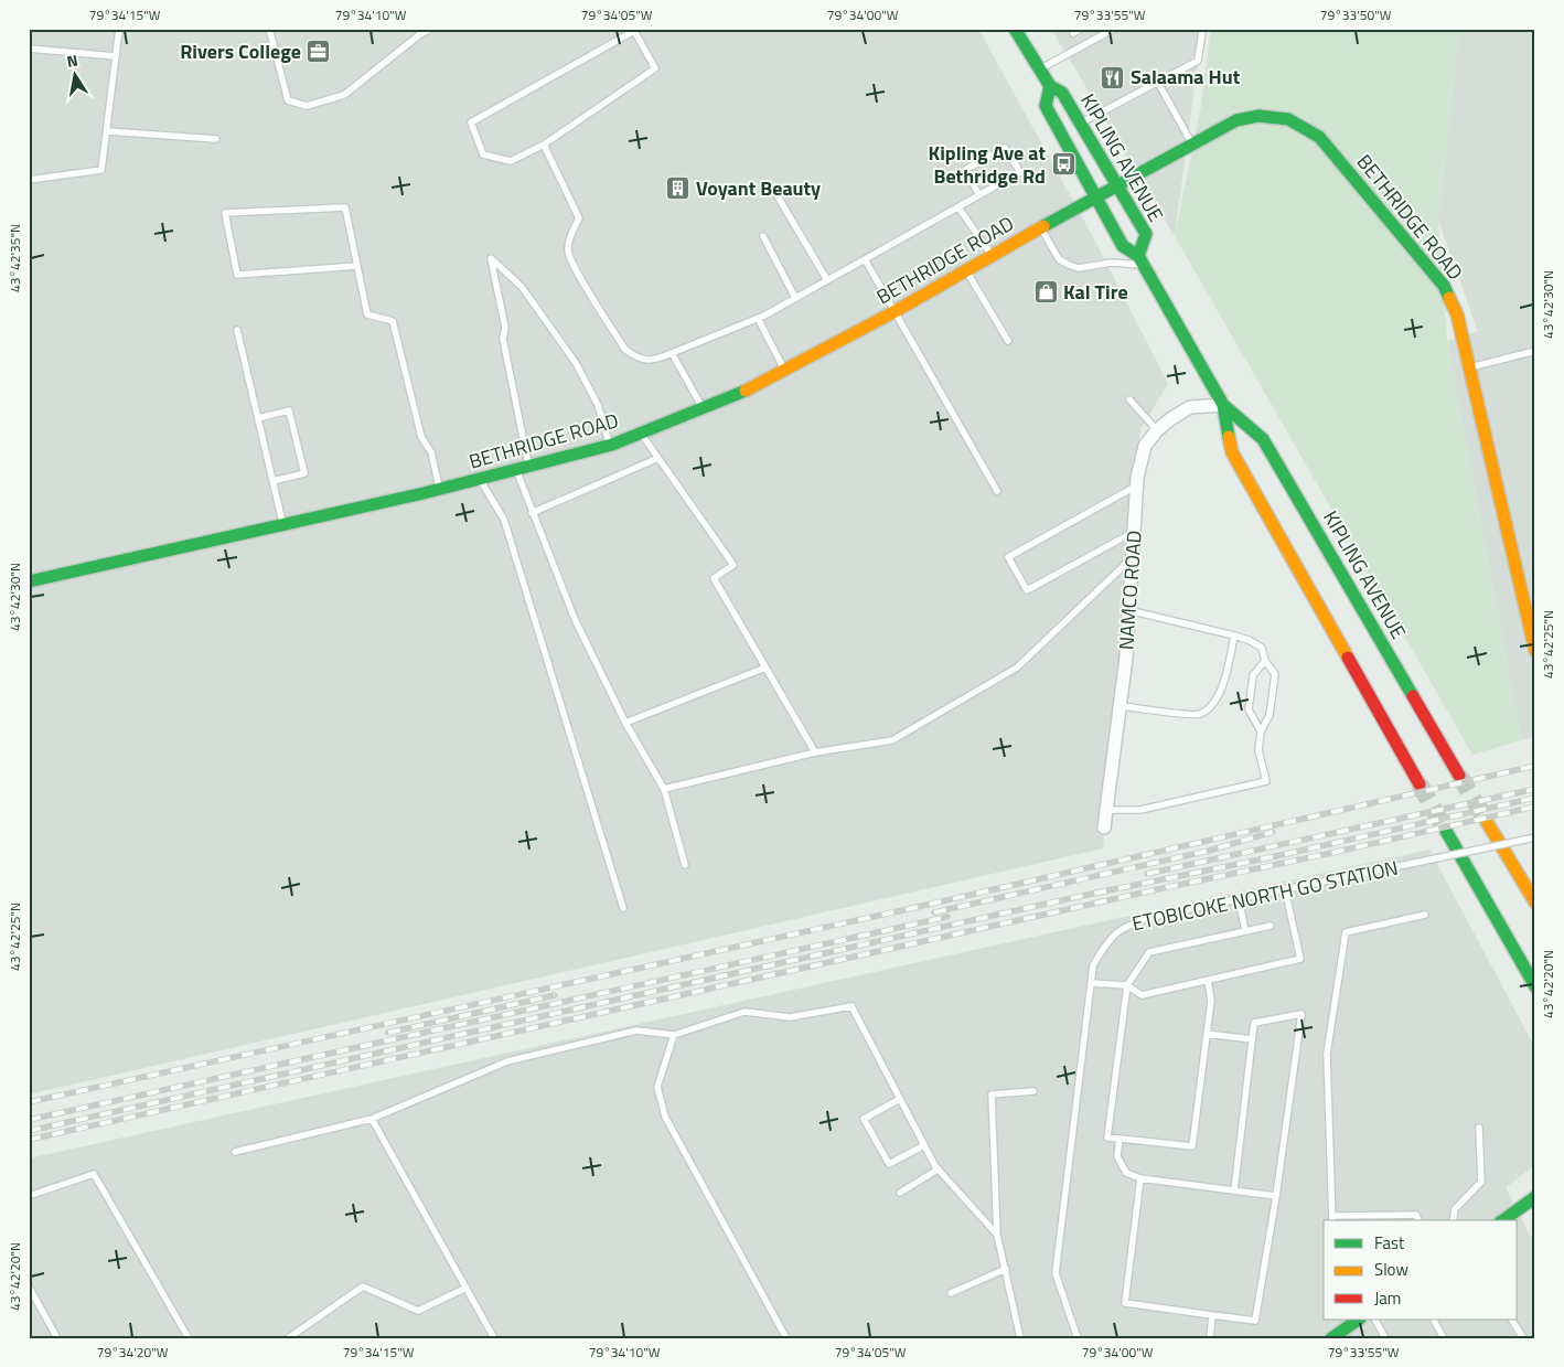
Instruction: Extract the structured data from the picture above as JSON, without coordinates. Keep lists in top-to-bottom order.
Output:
{
  "streets": {
    "street": ["KIPLING AVENUE", "BETHRIDGE ROAD", "NAMCO ROAD"],
    "lane": ["ETOBICOKE NORTH GO STATION"]
  },
  "crossings": [
    ["KIPLING AVENUE", "BETHRIDGE ROAD"],
    ["KIPLING AVENUE", "NAMCO ROAD"]
  ],
  "places": {
    "office": ["Rivers College"],
    "restaurant": ["Salaama Hut"],
    "bus stop": ["Kipling Ave at Bethridge Rd"],
    "building": ["Voyant Beauty"],
    "shop": ["Kal Tire"]
  },
  "legend": ["Fast", "Slow", "Jam"],
  "north": "top",
  "coordinates": [
    "79°34'15\"W",
    "79°34'10\"W",
    "79°34'05\"W",
    "79°34'00\"W",
    "79°33'55\"W",
    "79°33'50\"W",
    "43°42'35\"N",
    "43°42'30\"N",
    "43°42'25\"N",
    "43°42'20\"N",
    "79°34'20\"W"
  ]
}
